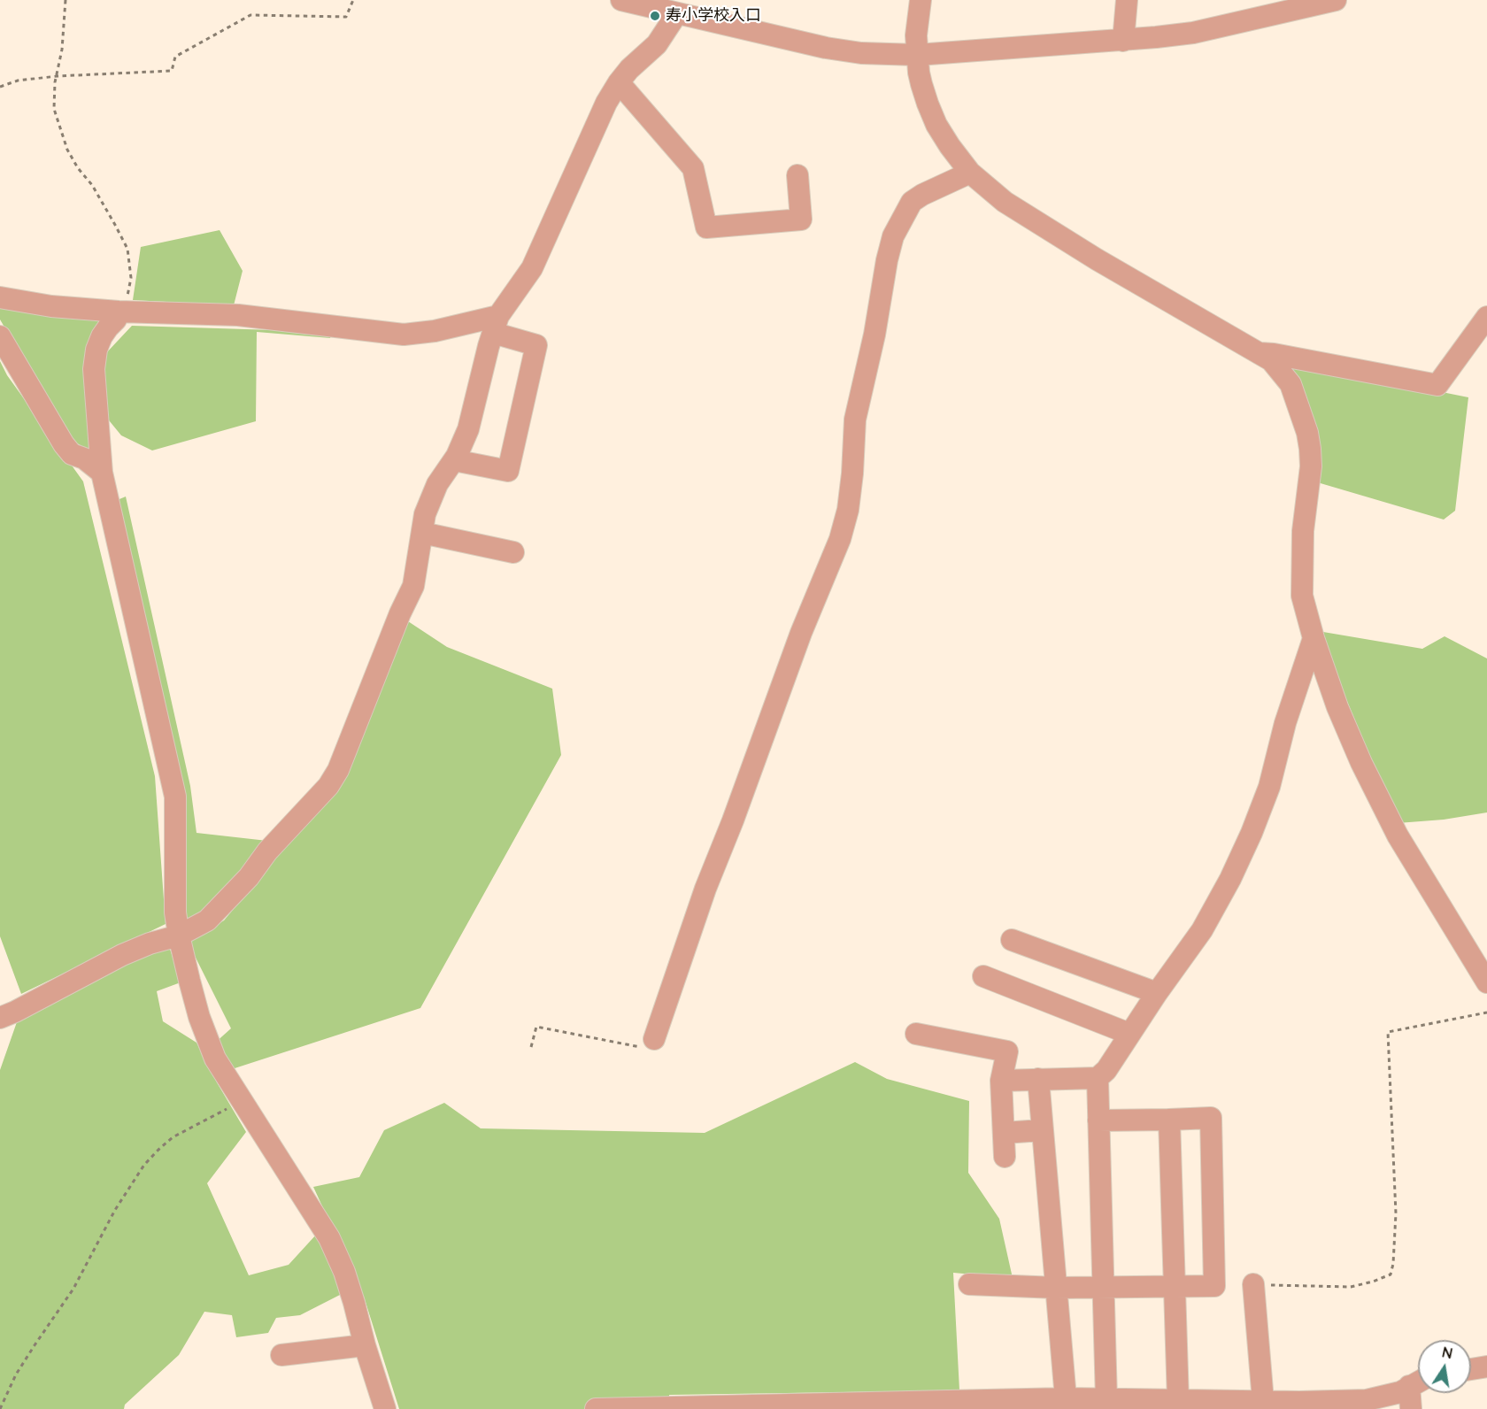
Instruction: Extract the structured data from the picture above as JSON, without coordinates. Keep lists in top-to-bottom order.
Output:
{
  "places": ["寿小学校入口"],
  "north": "top"
}
